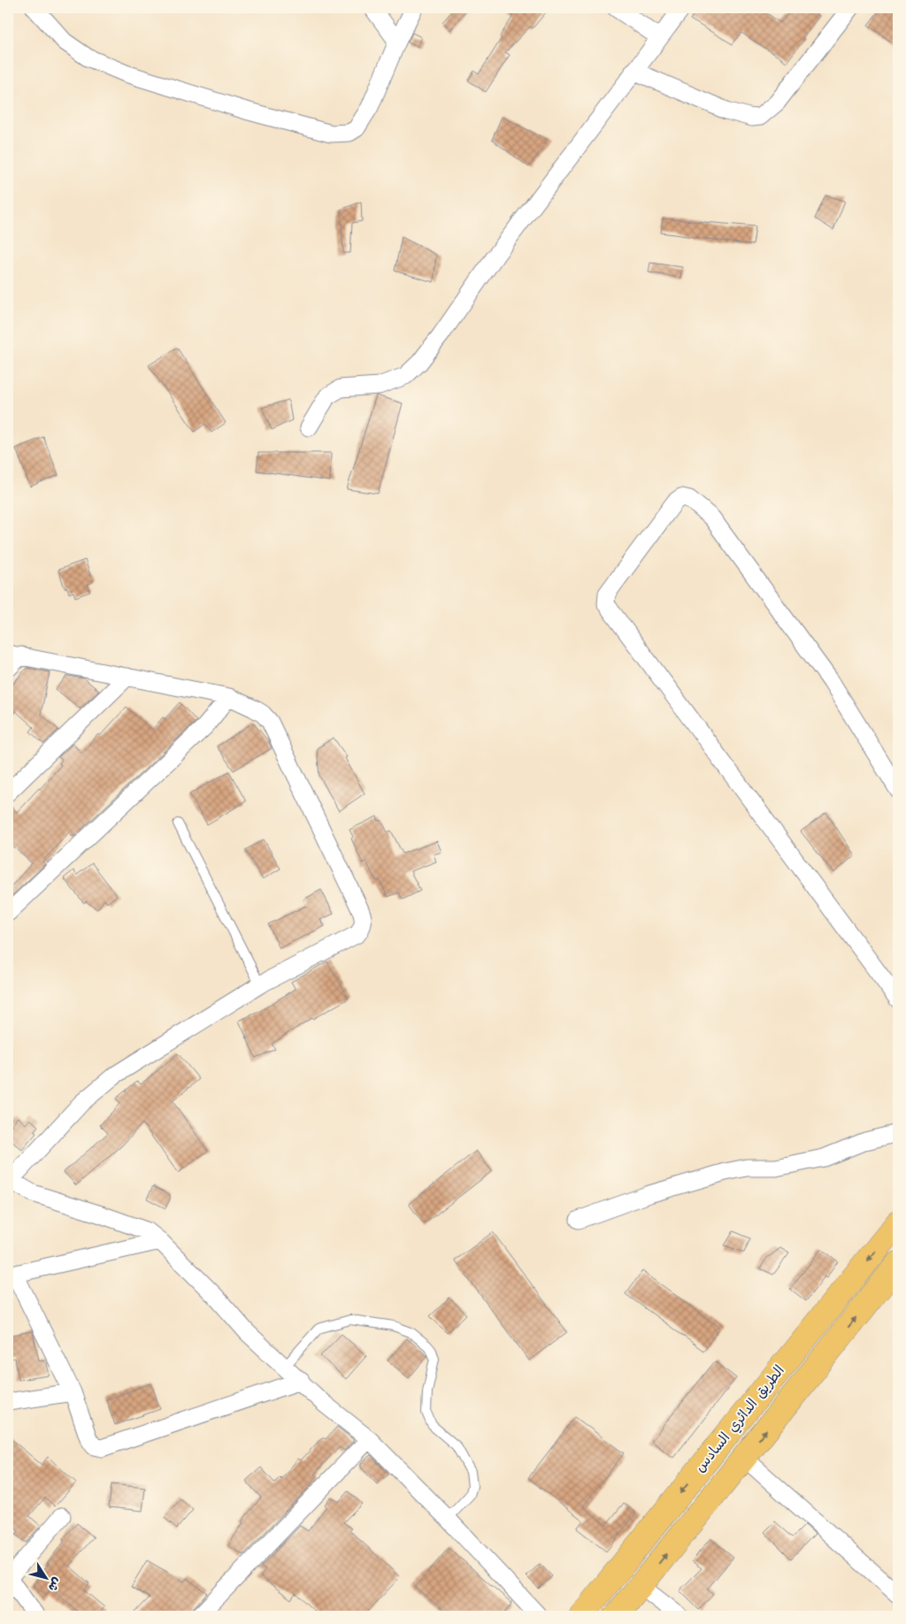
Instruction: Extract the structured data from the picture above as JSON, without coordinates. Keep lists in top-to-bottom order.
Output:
{
  "streets": {
    "highway": ["الطريق الدائري السادس"]
  },
  "north": "bottom right"
}
